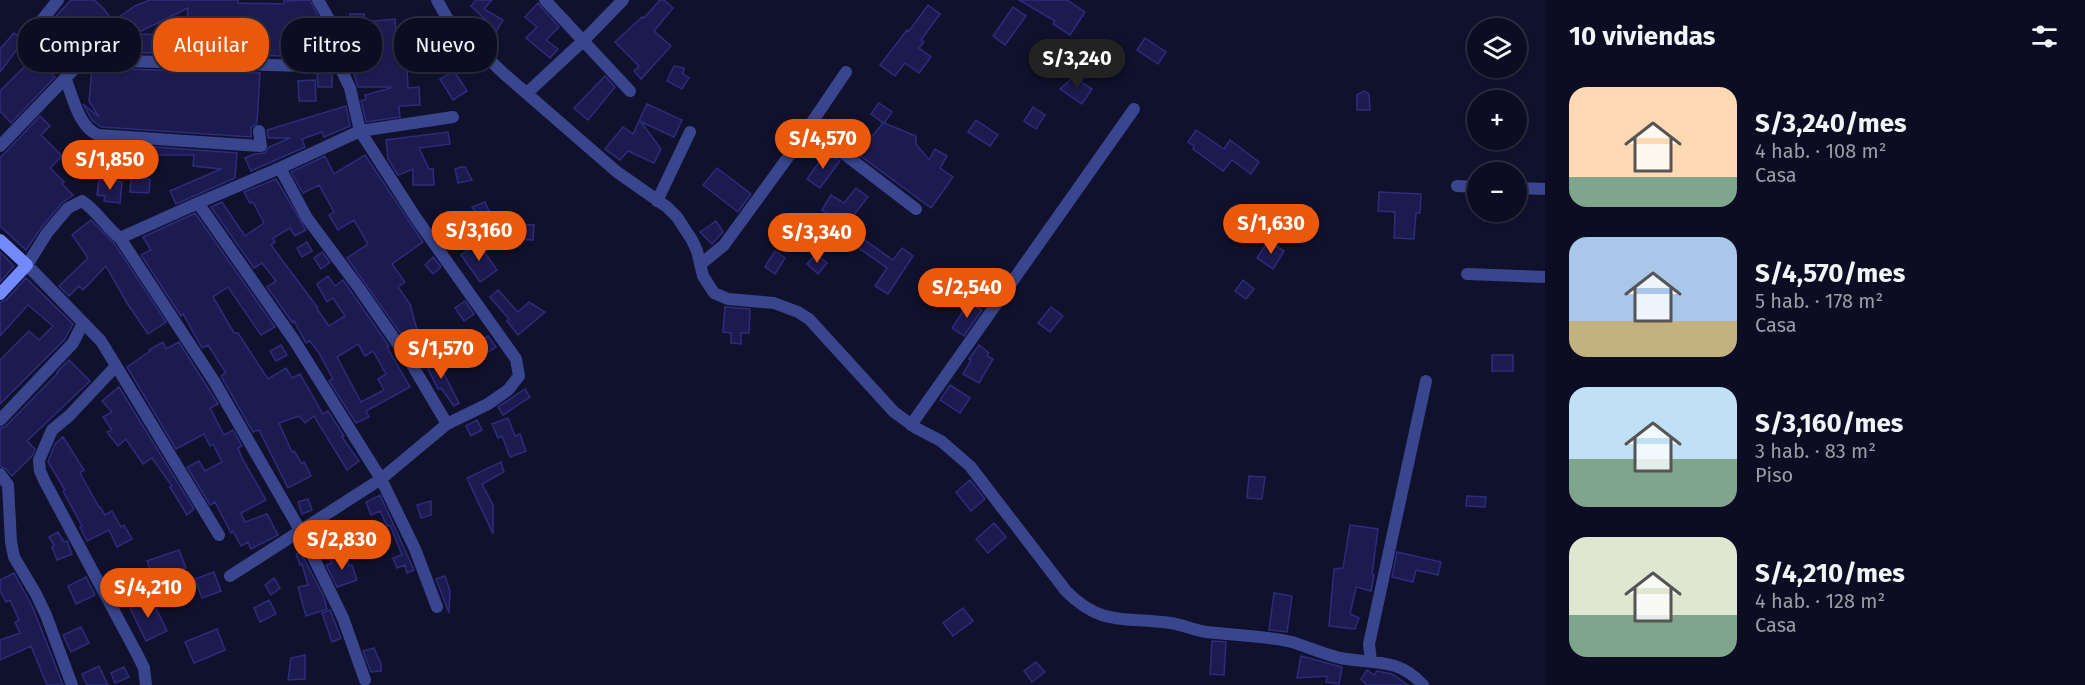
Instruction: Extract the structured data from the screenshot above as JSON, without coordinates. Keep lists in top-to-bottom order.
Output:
{
  "page": {
    "heading": "10 viviendas",
    "map_buttons": ["+", "−"],
    "chip": [
      "Comprar",
      "Alquilar",
      "Filtros",
      "Nuevo"
    ],
    "price": [
      "S/3,240",
      "S/4,570",
      "S/1,850",
      "S/1,630",
      "S/3,160",
      "S/3,340",
      "S/2,540",
      "S/1,570",
      "S/2,830",
      "S/4,210"
    ],
    "list": [
      {
        "name": "S/3,240/mes",
        "note": "4 hab. · 108 m² · Casa"
      },
      {
        "name": "S/4,570/mes",
        "note": "5 hab. · 178 m² · Casa"
      },
      {
        "name": "S/3,160/mes",
        "note": "3 hab. · 83 m² · Piso"
      },
      {
        "name": "S/4,210/mes",
        "note": "4 hab. · 128 m² · Casa"
      }
    ]
  }
}
